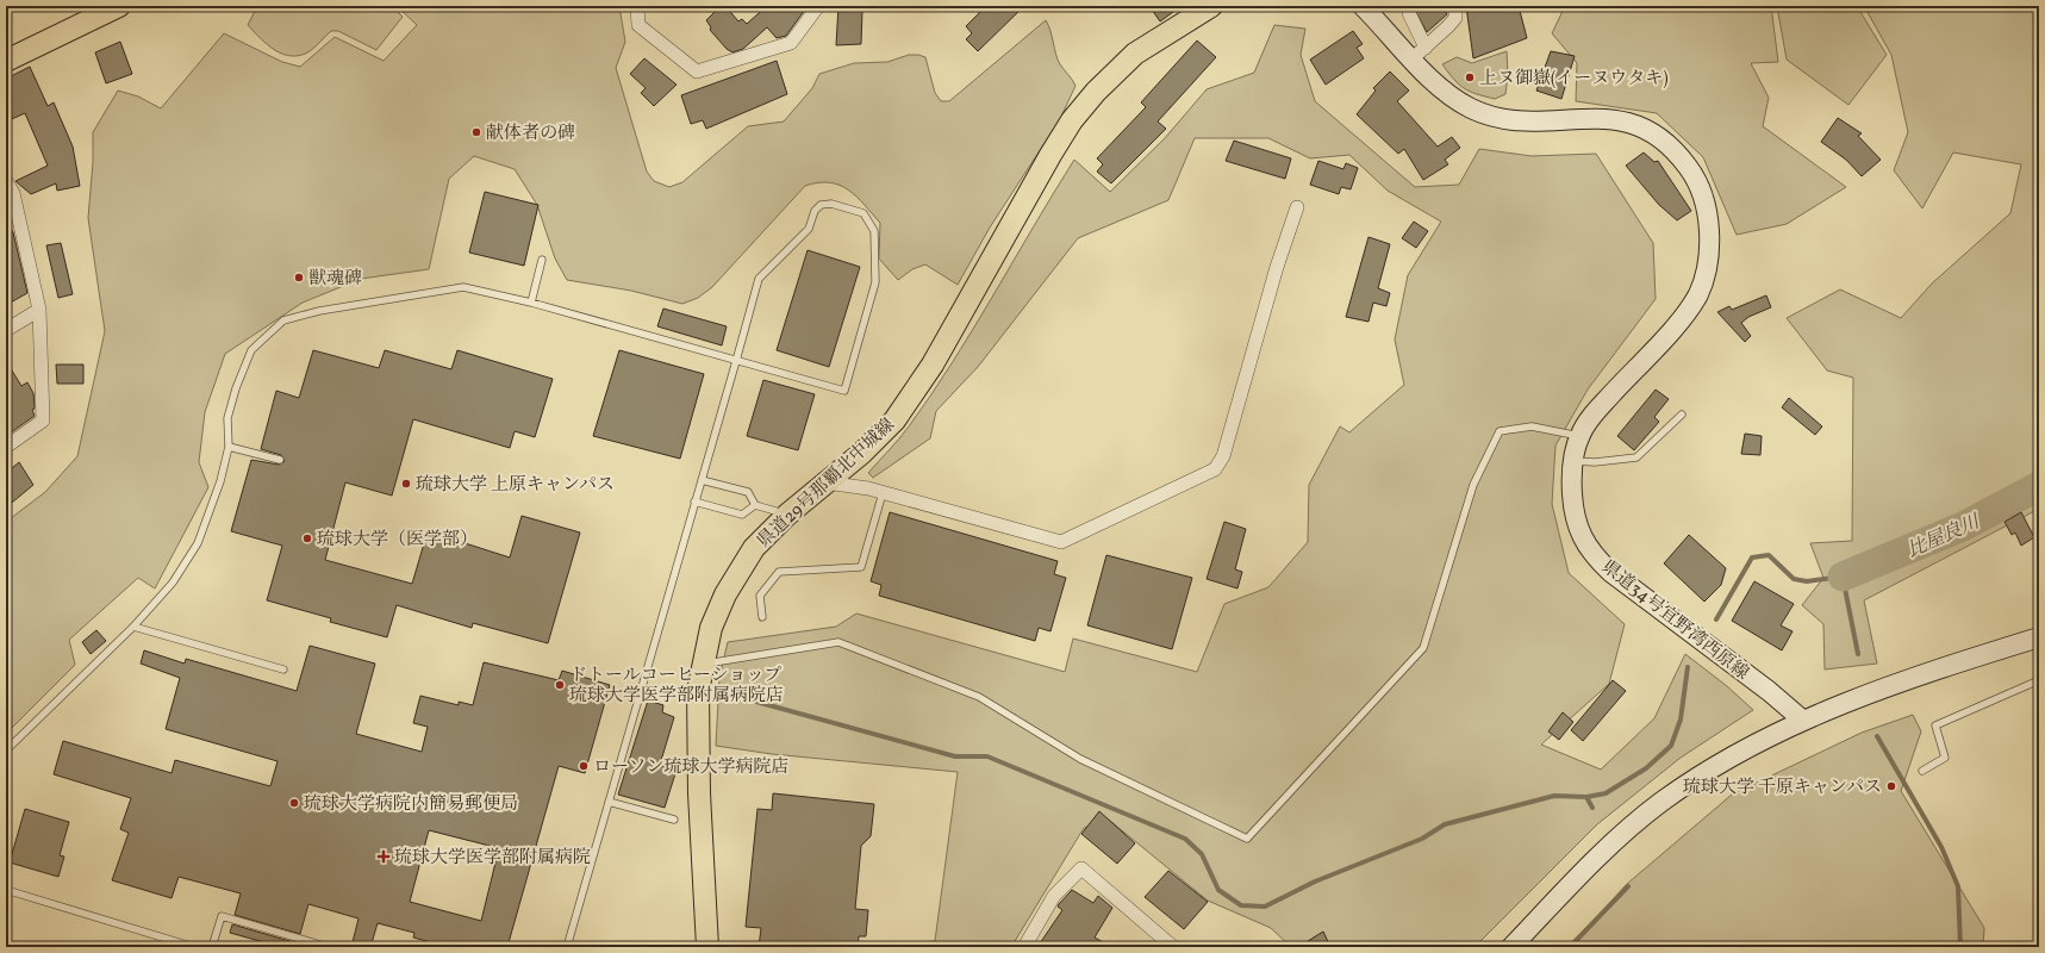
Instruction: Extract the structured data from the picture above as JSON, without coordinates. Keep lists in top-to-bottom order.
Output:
{
  "streets": {
    "main road": ["県道29号那覇北中城線", "県道34号宜野湾西原線"]
  },
  "water": ["比屋良川"],
  "places": {
    "other": [
      "上ヌ御嶽(イーヌウタキ)",
      "献体者の碑",
      "獣魂碑",
      "琉球大学 上原キャンパス",
      "琉球大学（医学部）",
      "ドトールコーヒーショップ 琉球大学医学部附属病院店",
      "ローソン琉球大学病院店",
      "琉球大学 千原キャンパス",
      "琉球大学病院内簡易郵便局"
    ],
    "health": ["琉球大学医学部附属病院"]
  }
}
